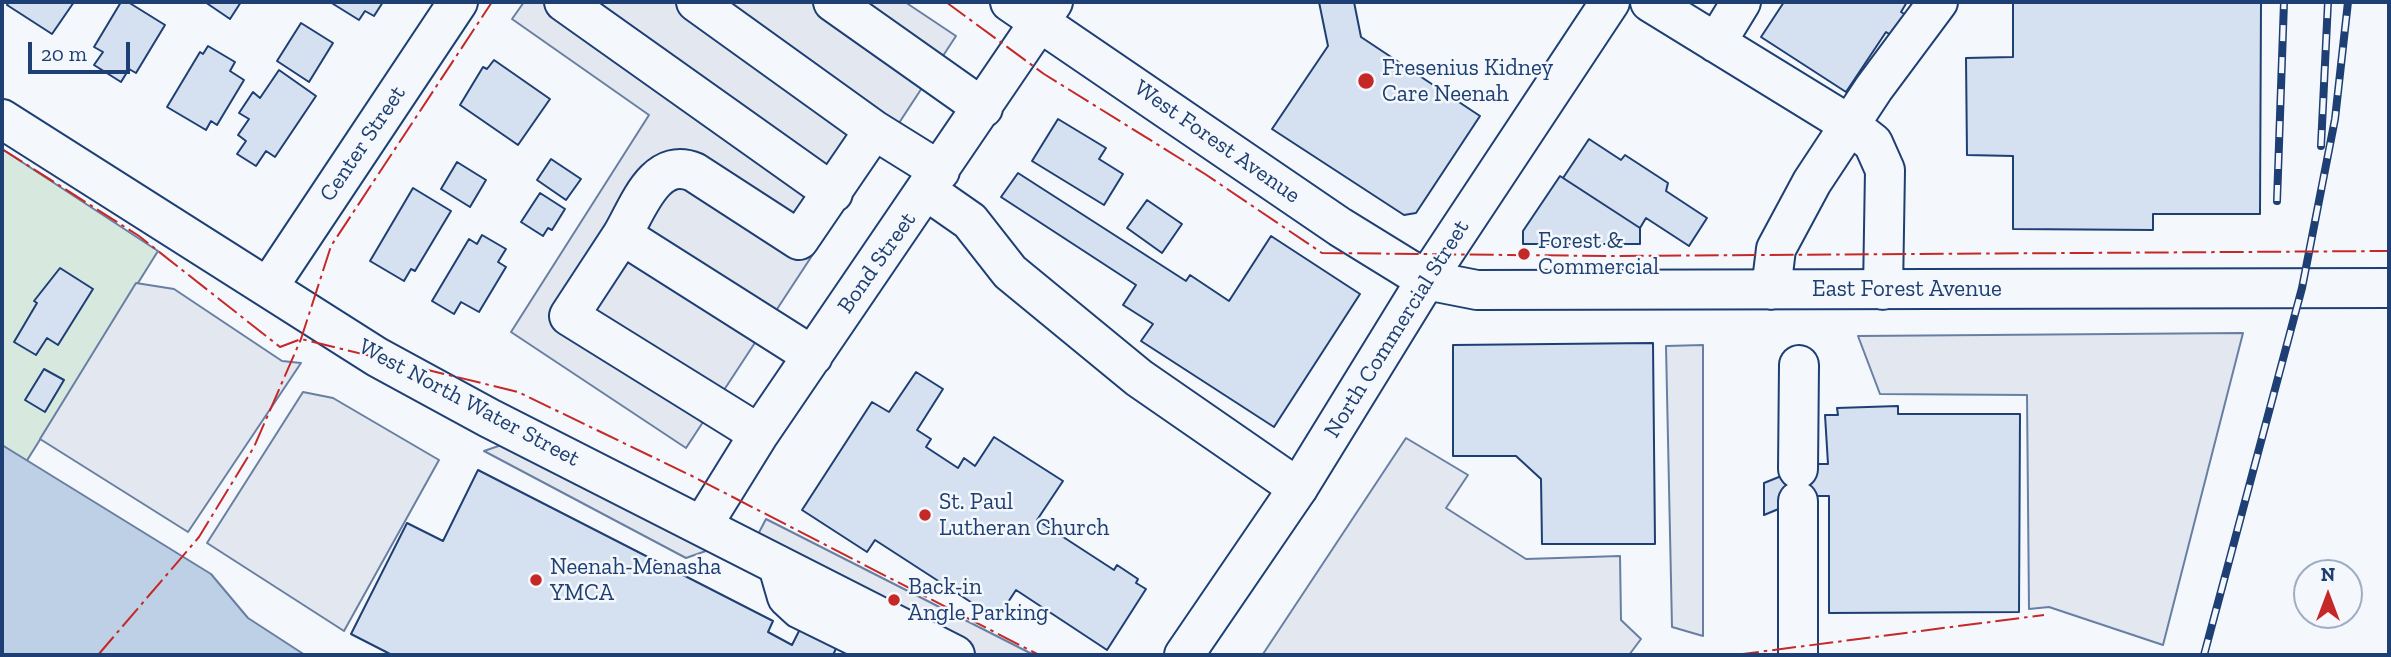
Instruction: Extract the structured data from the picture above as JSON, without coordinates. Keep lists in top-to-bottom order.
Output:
{
  "streets": {
    "street": [
      "West Forest Avenue",
      "Center Street",
      "Bond Street",
      "East Forest Avenue",
      "North Commercial Street",
      "West North Water Street"
    ]
  },
  "crossings": [
    ["West Forest Avenue", "Bond Street"],
    ["West Forest Avenue", "East Forest Avenue"],
    ["West Forest Avenue", "North Commercial Street"],
    ["Center Street", "West North Water Street"],
    ["Bond Street", "West North Water Street"],
    ["East Forest Avenue", "North Commercial Street"]
  ],
  "places": [
    "Fresenius Kidney Care Neenah",
    "Forest & Commercial",
    "St. Paul Lutheran Church",
    "Neenah-Menasha YMCA",
    "Back-in Angle Parking"
  ],
  "scale_bar": "20 m",
  "north": "top"
}
